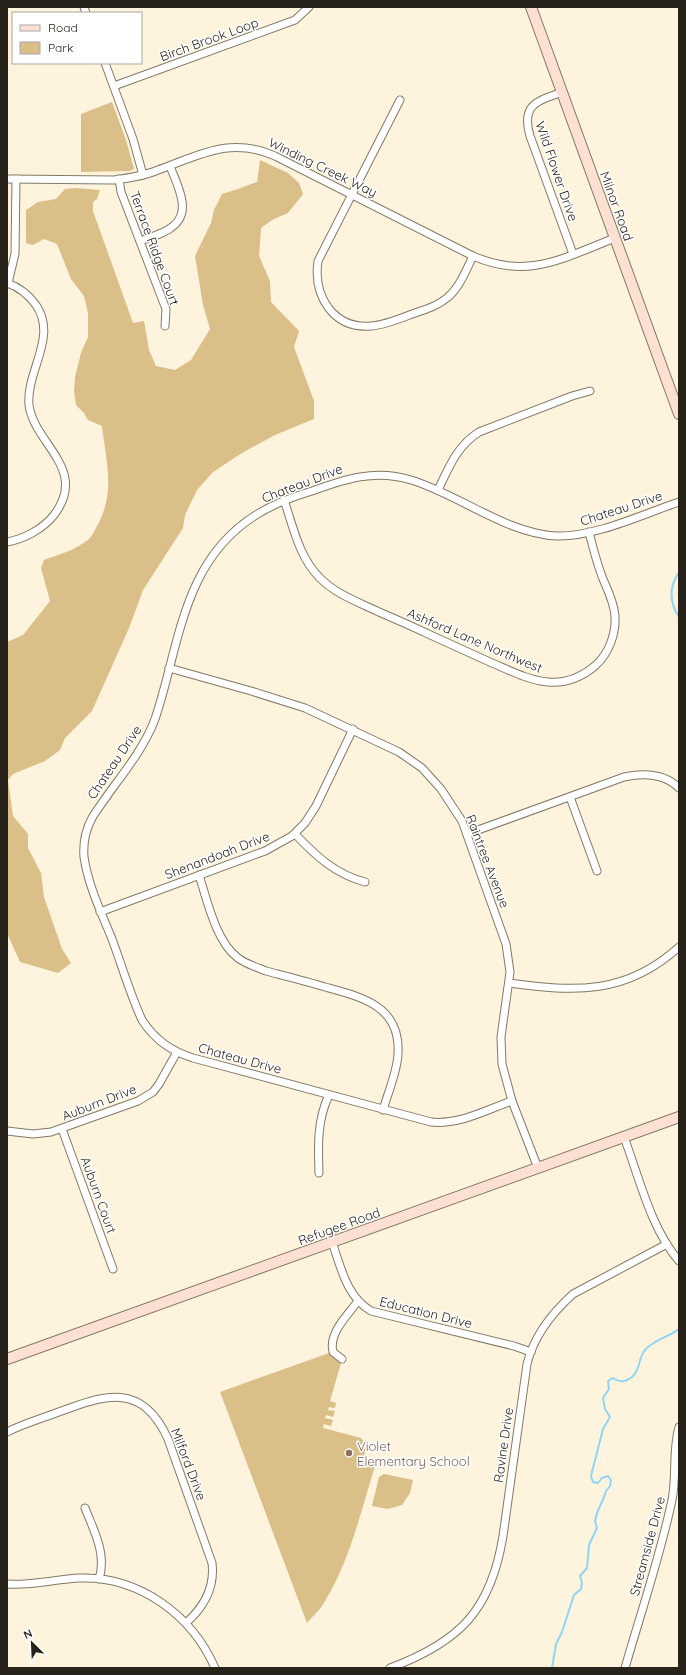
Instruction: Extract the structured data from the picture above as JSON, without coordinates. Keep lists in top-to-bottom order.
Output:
{
  "streets": {
    "main road": ["Milnor Road", "Refugee Road"],
    "street": [
      "Birch Brook Loop",
      "Winding Creek Way",
      "Wild Flower Drive",
      "Terrace Ridge Court",
      "Chateau Drive",
      "Ashford Lane Northwest",
      "Shenandoah Drive",
      "Raintree Avenue",
      "Auburn Drive",
      "Auburn Court",
      "Education Drive",
      "Ravine Drive",
      "Milford Drive",
      "Streamside Drive"
    ]
  },
  "crossings": [
    ["Winding Creek Way", "Wild Flower Drive"],
    ["Winding Creek Way", "Milnor Road"],
    ["Winding Creek Way", "Terrace Ridge Court"],
    ["Wild Flower Drive", "Milnor Road"],
    ["Chateau Drive", "Ashford Lane Northwest"],
    ["Chateau Drive", "Shenandoah Drive"],
    ["Chateau Drive", "Raintree Avenue"],
    ["Chateau Drive", "Auburn Drive"],
    ["Shenandoah Drive", "Raintree Avenue"],
    ["Raintree Avenue", "Refugee Road"],
    ["Auburn Drive", "Auburn Court"],
    ["Refugee Road", "Education Drive"],
    ["Education Drive", "Ravine Drive"]
  ],
  "places": ["Violet Elementary School"],
  "legend": ["Road", "Park"],
  "north": "top left"
}
